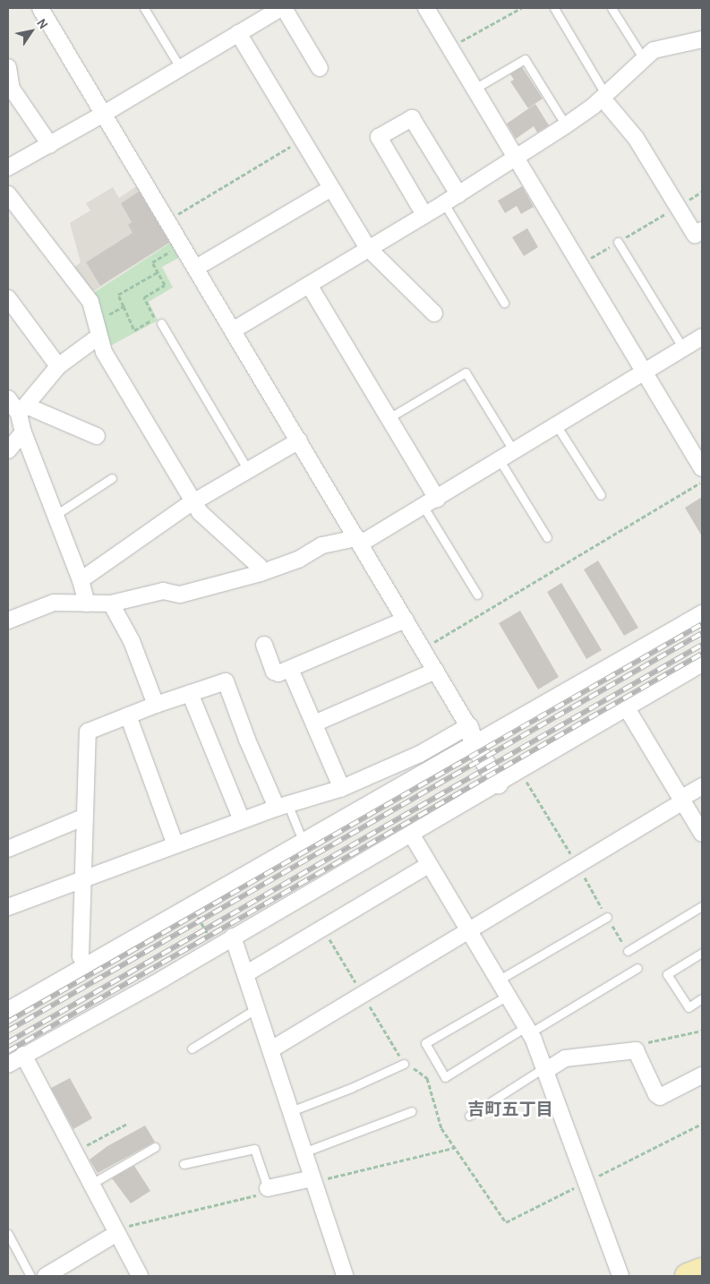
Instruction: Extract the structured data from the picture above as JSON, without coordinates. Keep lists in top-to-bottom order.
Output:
{
  "districts": ["吉町五丁目"],
  "north": "top right"
}
